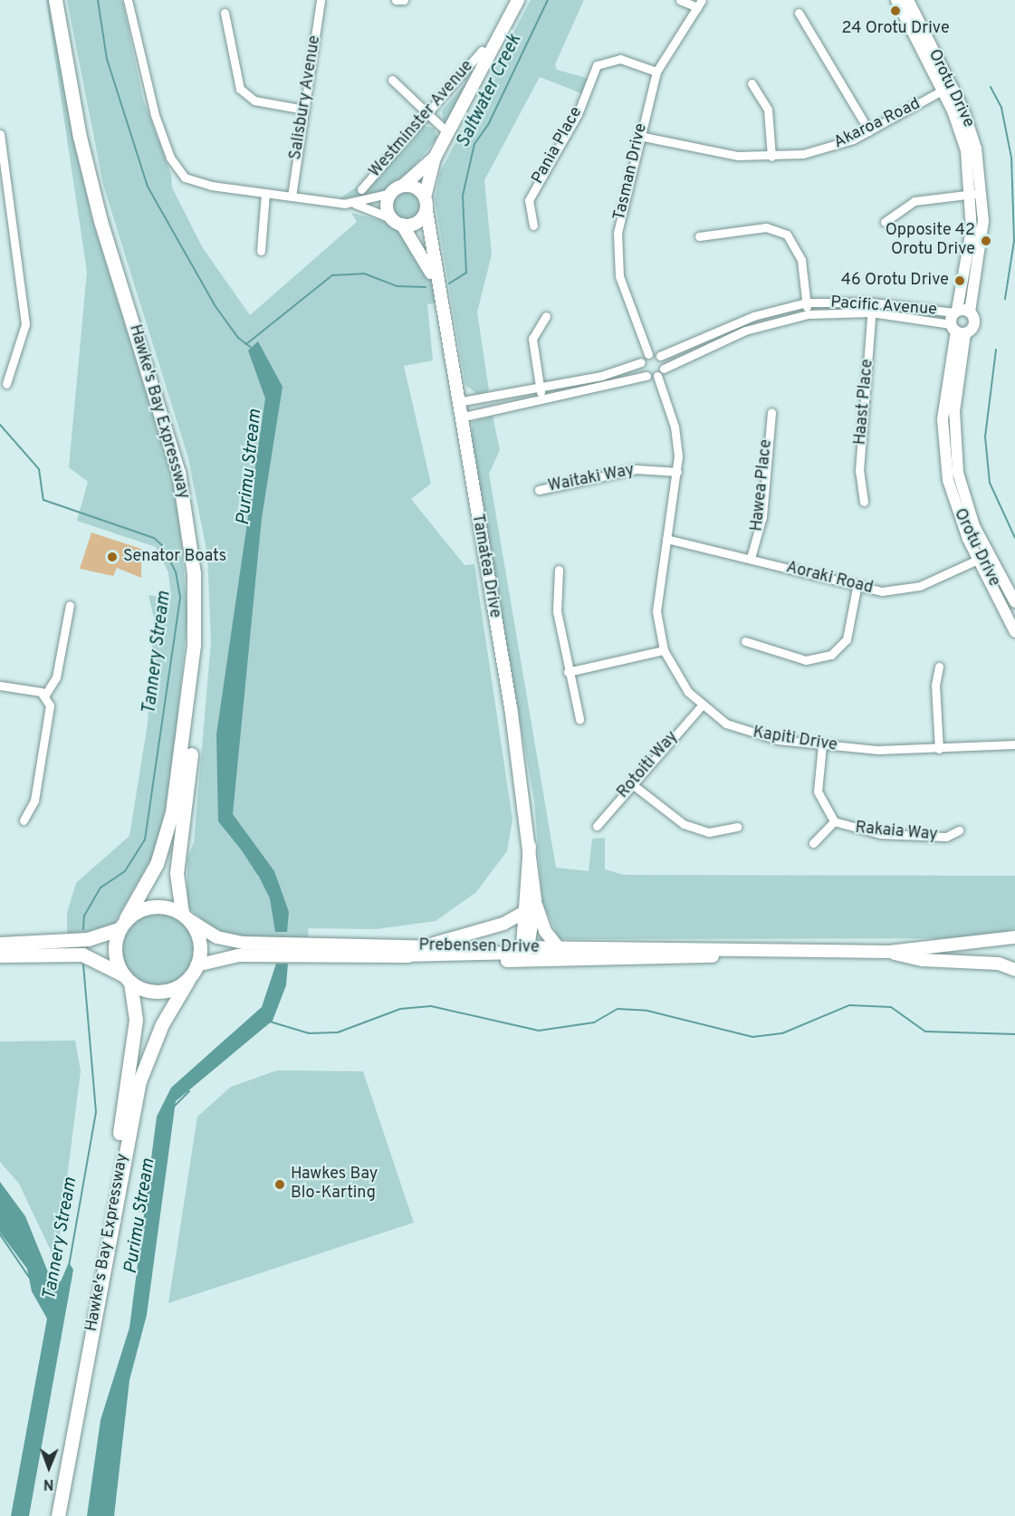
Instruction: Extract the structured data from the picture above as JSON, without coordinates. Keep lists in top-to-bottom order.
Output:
{
  "streets": {
    "main road": [
      "Westminster Avenue",
      "Hawke's Bay Expressway",
      "Tamatea Drive",
      "Prebensen Drive"
    ],
    "street": [
      "Orotu Drive",
      "Salisbury Avenue",
      "Akaroa Road",
      "Pania Place",
      "Tasman Drive",
      "Pacific Avenue",
      "Haast Place",
      "Waitaki Way",
      "Hawea Place",
      "Aoraki Road",
      "Kapiti Drive",
      "Rotoiti Way",
      "Rakaia Way"
    ]
  },
  "crossings": [
    ["Orotu Drive", "Akaroa Road"],
    ["Orotu Drive", "Pacific Avenue"],
    ["Orotu Drive", "Aoraki Road"],
    ["Salisbury Avenue", "Westminster Avenue"],
    ["Westminster Avenue", "Tamatea Drive"],
    ["Akaroa Road", "Tasman Drive"],
    ["Pania Place", "Tasman Drive"],
    ["Tasman Drive", "Pacific Avenue"],
    ["Tasman Drive", "Kapiti Drive"],
    ["Pacific Avenue", "Haast Place"],
    ["Pacific Avenue", "Kapiti Drive"],
    ["Hawke's Bay Expressway", "Prebensen Drive"],
    ["Waitaki Way", "Kapiti Drive"],
    ["Hawea Place", "Aoraki Road"],
    ["Tamatea Drive", "Prebensen Drive"],
    ["Aoraki Road", "Kapiti Drive"],
    ["Kapiti Drive", "Rotoiti Way"],
    ["Kapiti Drive", "Rakaia Way"]
  ],
  "water": ["Saltwater Creek", "Purimu Stream", "Tannery Stream"],
  "places": [
    "24 Orotu Drive",
    "Opposite 42 Orotu Drive",
    "46 Orotu Drive",
    "Senator Boats",
    "Hawkes Bay Blo-Karting"
  ],
  "north": "bottom"
}
